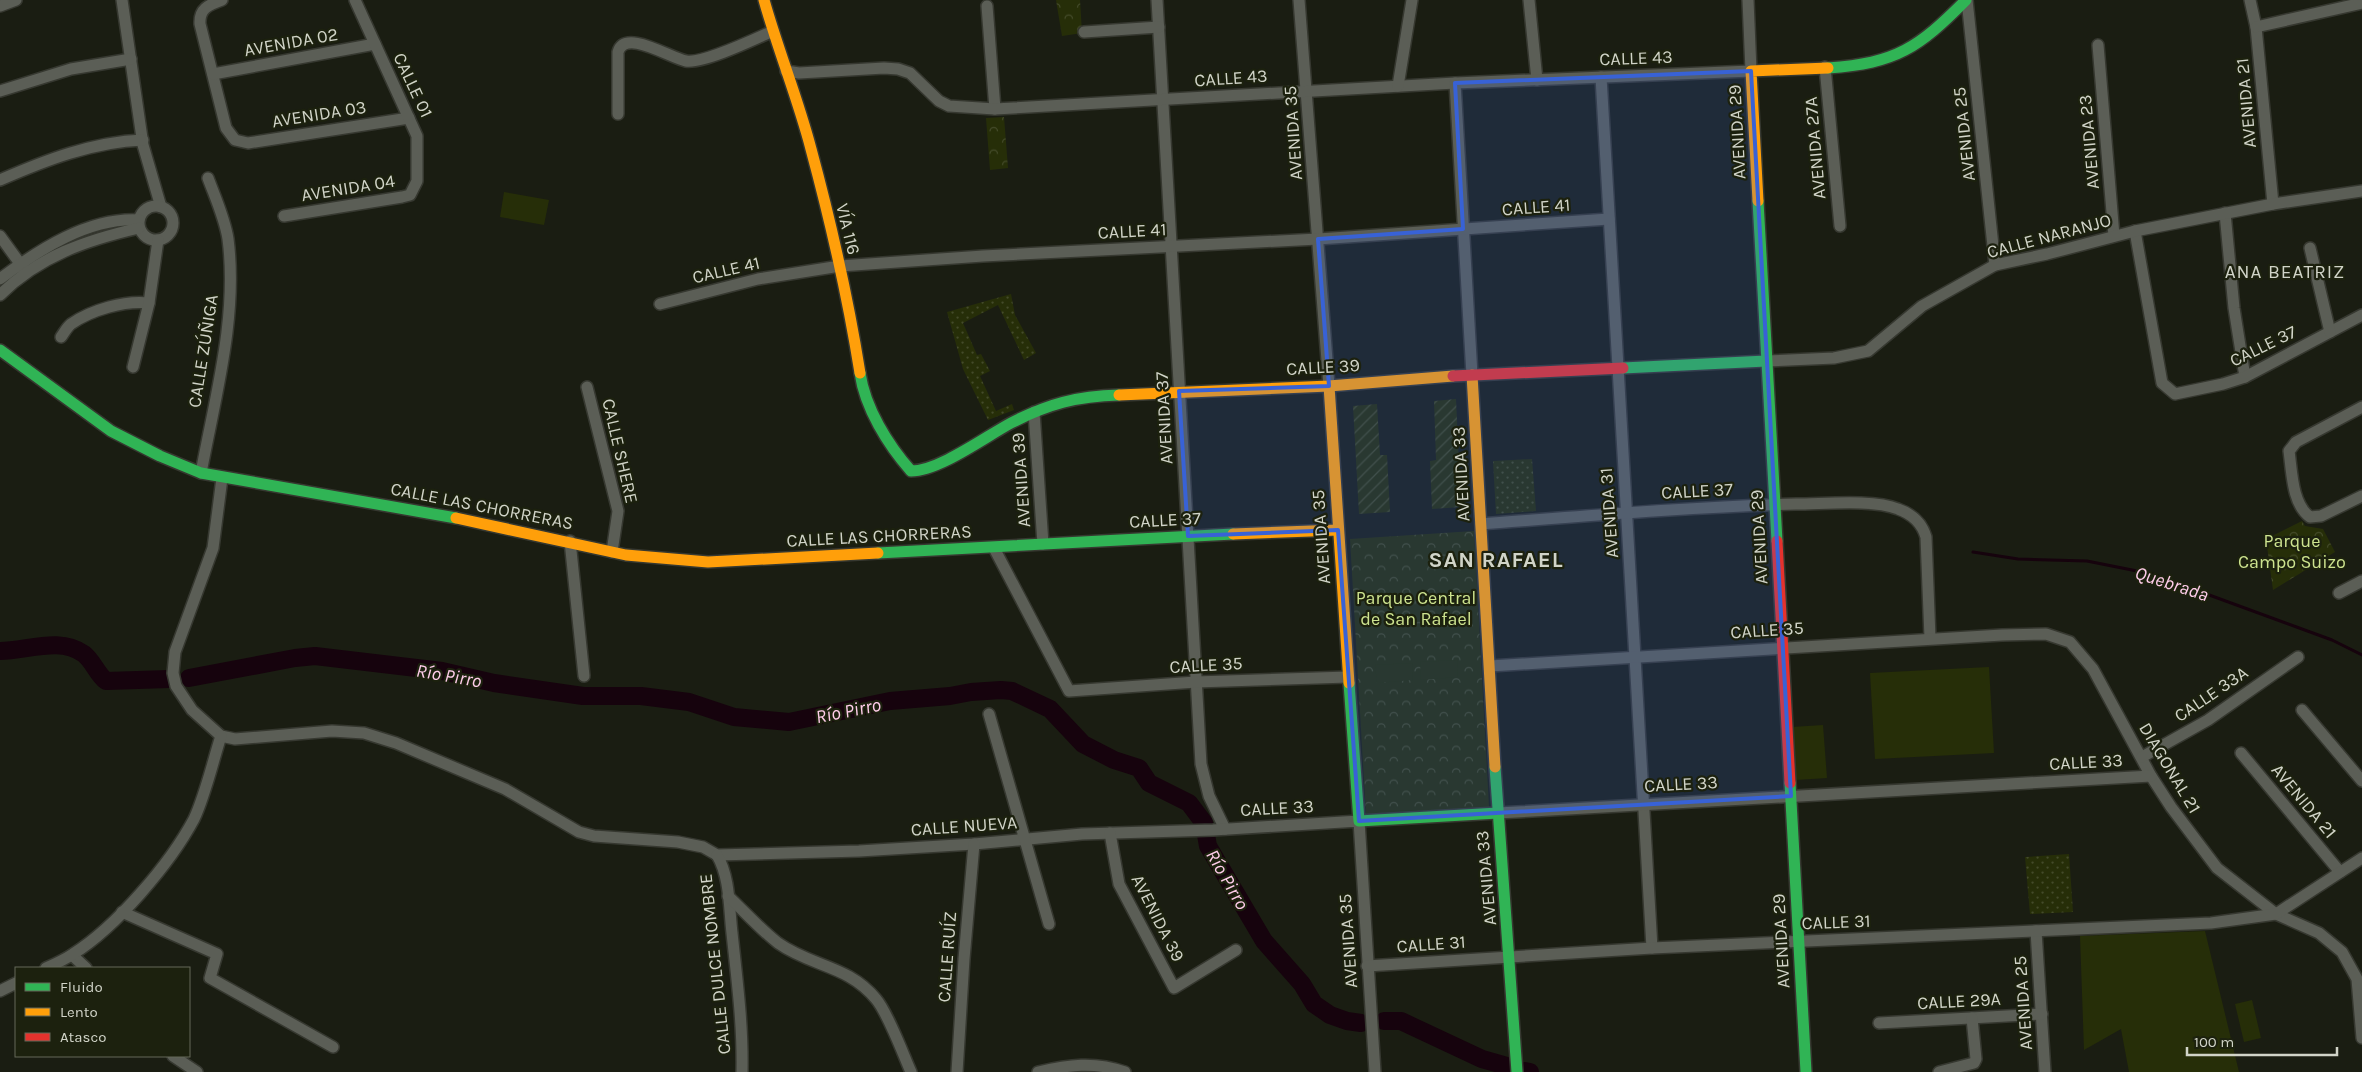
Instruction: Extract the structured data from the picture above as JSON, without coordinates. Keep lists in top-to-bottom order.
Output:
{
  "streets": {
    "main road": [
      "AVENIDA 29",
      "AVENIDA 35",
      "VÍA 116",
      "CALLE 37",
      "CALLE 39",
      "AVENIDA 33",
      "CALLE LAS CHORRERAS",
      "CALLE 33"
    ],
    "street": [
      "AVENIDA 02",
      "CALLE 43",
      "CALLE 01",
      "AVENIDA 21",
      "AVENIDA 03",
      "AVENIDA 25",
      "AVENIDA 23",
      "AVENIDA 27A",
      "AVENIDA 04",
      "CALLE 41",
      "CALLE NARANJO",
      "CALLE ZÚÑIGA",
      "AVENIDA 37",
      "CALLE SHERE",
      "AVENIDA 39",
      "AVENIDA 31",
      "CALLE 35",
      "CALLE 33A",
      "DIAGONAL 21",
      "CALLE NUEVA",
      "CALLE 31",
      "CALLE RUÍZ",
      "CALLE DULCE NOMBRE",
      "CALLE 29A"
    ]
  },
  "crossings": [
    ["AVENIDA 02", "CALLE 01"],
    ["AVENIDA 02", "AVENIDA 03"],
    ["CALLE 43", "AVENIDA 29"],
    ["CALLE 43", "AVENIDA 35"],
    ["CALLE 43", "VÍA 116"],
    ["CALLE 43", "AVENIDA 37"],
    ["CALLE 43", "AVENIDA 33"],
    ["CALLE 43", "AVENIDA 31"],
    ["CALLE 01", "AVENIDA 03"],
    ["CALLE 01", "AVENIDA 04"],
    ["AVENIDA 21", "CALLE NARANJO"],
    ["AVENIDA 29", "CALLE NARANJO"],
    ["AVENIDA 29", "CALLE 37"],
    ["AVENIDA 29", "CALLE 39"],
    ["AVENIDA 29", "CALLE 35"],
    ["AVENIDA 29", "CALLE 33"],
    ["AVENIDA 29", "CALLE 31"],
    ["AVENIDA 35", "CALLE 41"],
    ["AVENIDA 35", "CALLE 37"],
    ["AVENIDA 35", "CALLE 39"],
    ["AVENIDA 35", "CALLE 35"],
    ["AVENIDA 35", "CALLE 33"],
    ["AVENIDA 35", "CALLE 31"],
    ["AVENIDA 25", "CALLE NARANJO"],
    ["AVENIDA 25", "CALLE 31"],
    ["AVENIDA 25", "CALLE 29A"],
    ["AVENIDA 23", "CALLE NARANJO"],
    ["CALLE 41", "VÍA 116"],
    ["CALLE 41", "AVENIDA 37"],
    ["CALLE 41", "AVENIDA 33"],
    ["CALLE 41", "AVENIDA 31"],
    ["VÍA 116", "CALLE 39"],
    ["CALLE NARANJO", "CALLE 37"],
    ["CALLE NARANJO", "CALLE 39"],
    ["CALLE 37", "AVENIDA 37"],
    ["CALLE 37", "AVENIDA 33"],
    ["CALLE 37", "AVENIDA 39"],
    ["CALLE 37", "CALLE LAS CHORRERAS"],
    ["CALLE 37", "AVENIDA 31"],
    ["CALLE 37", "CALLE 35"],
    ["CALLE ZÚÑIGA", "CALLE LAS CHORRERAS"],
    ["CALLE 39", "AVENIDA 37"],
    ["CALLE 39", "AVENIDA 33"],
    ["CALLE 39", "AVENIDA 39"],
    ["CALLE 39", "AVENIDA 31"],
    ["AVENIDA 37", "CALLE 35"],
    ["AVENIDA 37", "CALLE 33"],
    ["AVENIDA 37", "CALLE NUEVA"],
    ["CALLE SHERE", "CALLE LAS CHORRERAS"],
    ["AVENIDA 33", "CALLE 35"],
    ["AVENIDA 33", "CALLE 33"],
    ["AVENIDA 33", "CALLE 31"],
    ["AVENIDA 39", "CALLE NUEVA"],
    ["CALLE LAS CHORRERAS", "CALLE 35"],
    ["AVENIDA 31", "CALLE 35"],
    ["AVENIDA 31", "CALLE 33"],
    ["AVENIDA 31", "CALLE 31"],
    ["CALLE 35", "DIAGONAL 21"],
    ["CALLE 33A", "DIAGONAL 21"],
    ["CALLE 33", "DIAGONAL 21"],
    ["CALLE 33", "CALLE NUEVA"],
    ["DIAGONAL 21", "CALLE 31"],
    ["CALLE NUEVA", "CALLE RUÍZ"],
    ["CALLE NUEVA", "CALLE DULCE NOMBRE"]
  ],
  "districts": ["ANA BEATRIZ", "SAN RAFAEL"],
  "water": ["Quebrada", "Río Pirro"],
  "parks": ["Parque Campo Suizo", "Parque Central de San Rafael"],
  "legend": ["Fluido", "Lento", "Atasco"],
  "scale_bar": "100 m"
}
